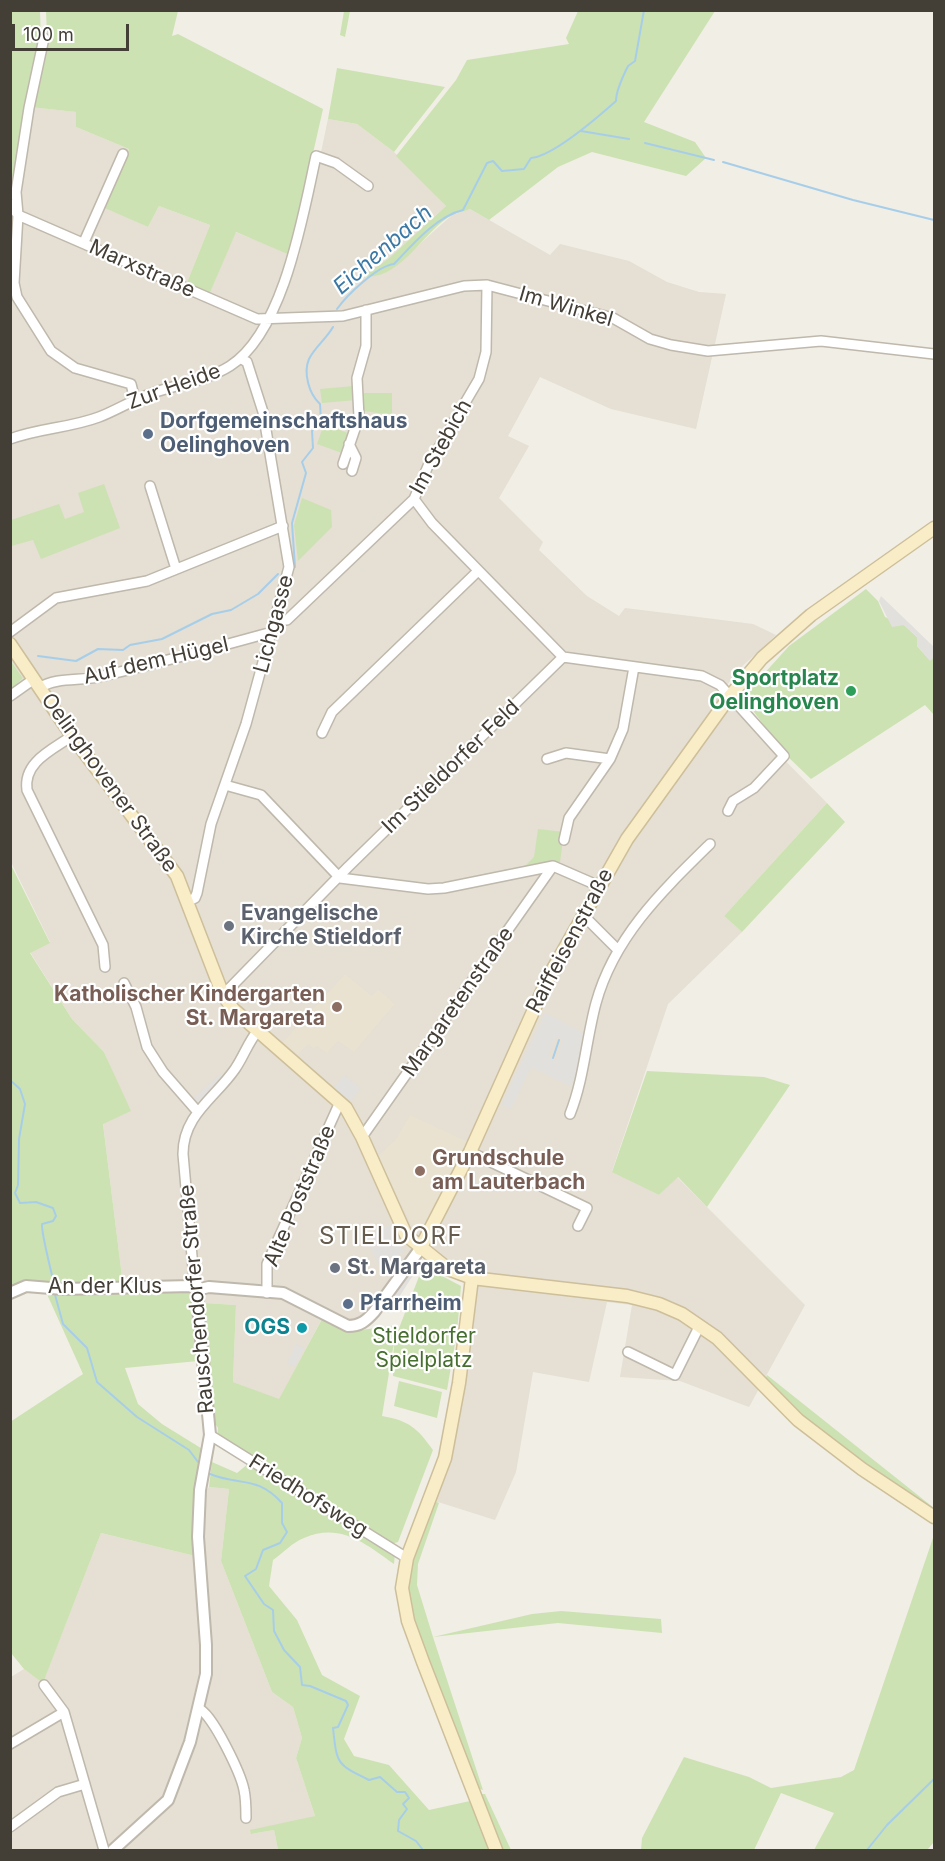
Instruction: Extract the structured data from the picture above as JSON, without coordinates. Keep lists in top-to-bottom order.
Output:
{
  "streets": {
    "main road": ["Oelinghovener Straße", "Raiffeisenstraße"],
    "street": [
      "Marxstraße",
      "Im Winkel",
      "Zur Heide",
      "Im Stebich",
      "Lichgasse",
      "Auf dem Hügel",
      "Im Stieldorfer Feld",
      "Margaretenstraße",
      "Alte Poststraße",
      "An der Klus",
      "Rauschendorfer Straße",
      "Friedhofsweg"
    ]
  },
  "crossings": [
    ["Marxstraße", "Im Winkel"],
    ["Marxstraße", "Zur Heide"],
    ["Im Winkel", "Zur Heide"],
    ["Im Winkel", "Im Stebich"],
    ["Zur Heide", "Lichgasse"],
    ["Im Stebich", "Lichgasse"],
    ["Lichgasse", "Auf dem Hügel"],
    ["Lichgasse", "Oelinghovener Straße"],
    ["Auf dem Hügel", "Oelinghovener Straße"],
    ["Im Stieldorfer Feld", "Oelinghovener Straße"],
    ["Oelinghovener Straße", "Raiffeisenstraße"],
    ["Oelinghovener Straße", "Margaretenstraße"],
    ["Oelinghovener Straße", "Alte Poststraße"],
    ["Oelinghovener Straße", "An der Klus"],
    ["Oelinghovener Straße", "Rauschendorfer Straße"],
    ["Raiffeisenstraße", "An der Klus"],
    ["Alte Poststraße", "An der Klus"],
    ["An der Klus", "Rauschendorfer Straße"],
    ["Rauschendorfer Straße", "Friedhofsweg"]
  ],
  "districts": ["STIELDORF"],
  "water": ["Eichenbach"],
  "parks": ["Stieldorfer Spielplatz"],
  "places": [
    "Dorfgemeinschaftshaus Oelinghoven",
    "Sportplatz Oelinghoven",
    "Evangelische Kirche Stieldorf",
    "Katholischer Kindergarten St. Margareta",
    "Grundschule am Lauterbach",
    "St. Margareta",
    "Pfarrheim",
    "OGS"
  ],
  "scale_bar": "100 m"
}
